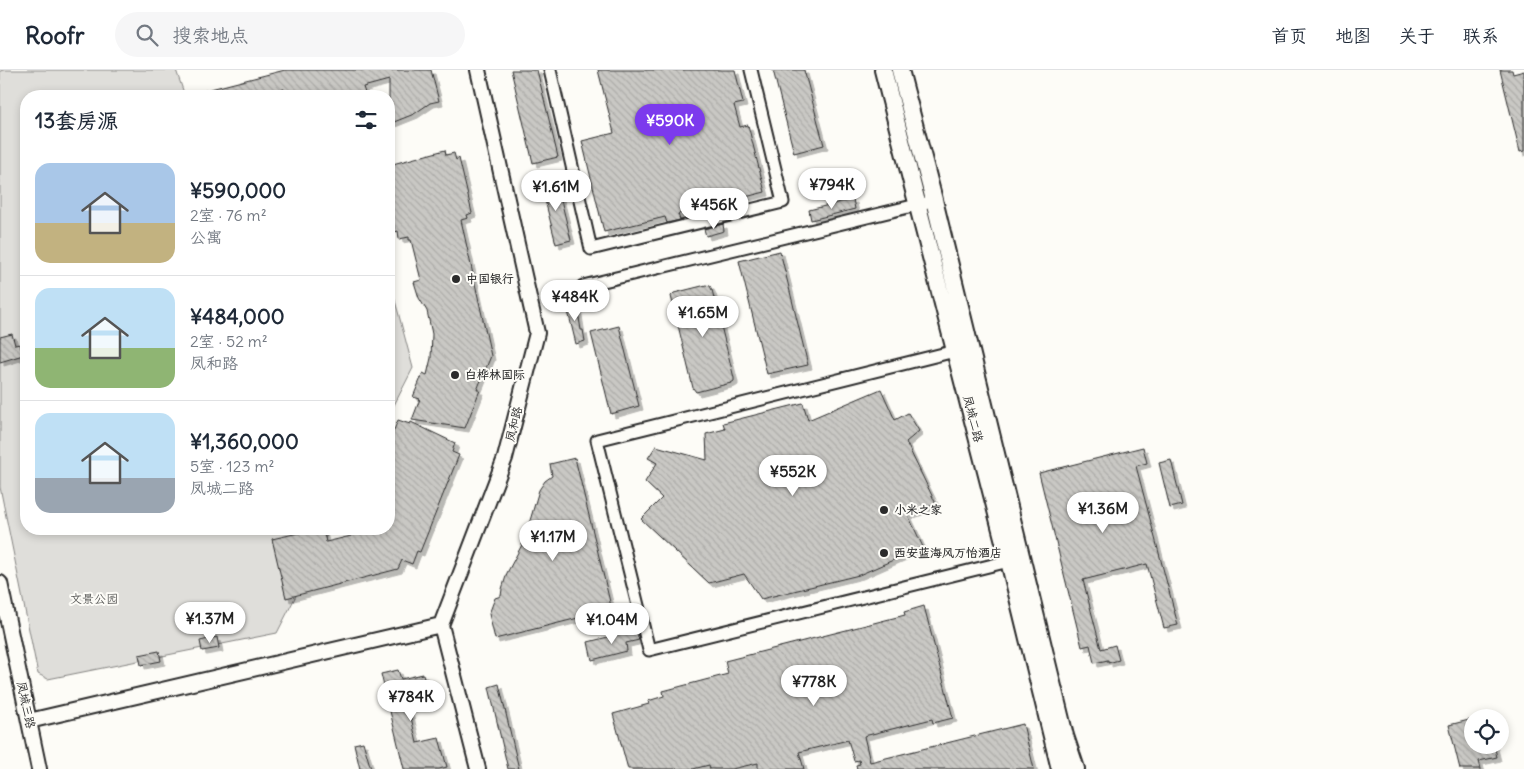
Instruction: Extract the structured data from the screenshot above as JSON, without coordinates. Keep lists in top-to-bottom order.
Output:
{
  "streets": {
    "main road": ["凤城二路"],
    "street": ["凤和路", "凤城三路"]
  },
  "parks": ["文景公园"],
  "places": [
    "中国银行",
    "白桦林国际",
    "小米之家",
    "西安蓝海风万怡酒店"
  ],
  "page": {
    "header": "Roofr",
    "search": "搜索地点",
    "nav": [
      "首页",
      "地图",
      "关于",
      "联系"
    ],
    "heading": "13套房源",
    "price": [
      "¥590K",
      "¥794K",
      "¥1.61M",
      "¥456K",
      "¥484K",
      "¥1.65M",
      "¥552K",
      "¥1.36M",
      "¥1.17M",
      "¥1.37M",
      "¥1.04M",
      "¥778K",
      "¥784K"
    ],
    "list": [
      {
        "name": "¥590,000",
        "note": "2室 · 76 m² · 公寓"
      },
      {
        "name": "¥484,000",
        "note": "2室 · 52 m² · 凤和路"
      },
      {
        "name": "¥1,360,000",
        "note": "5室 · 123 m² · 凤城二路"
      }
    ]
  }
}
